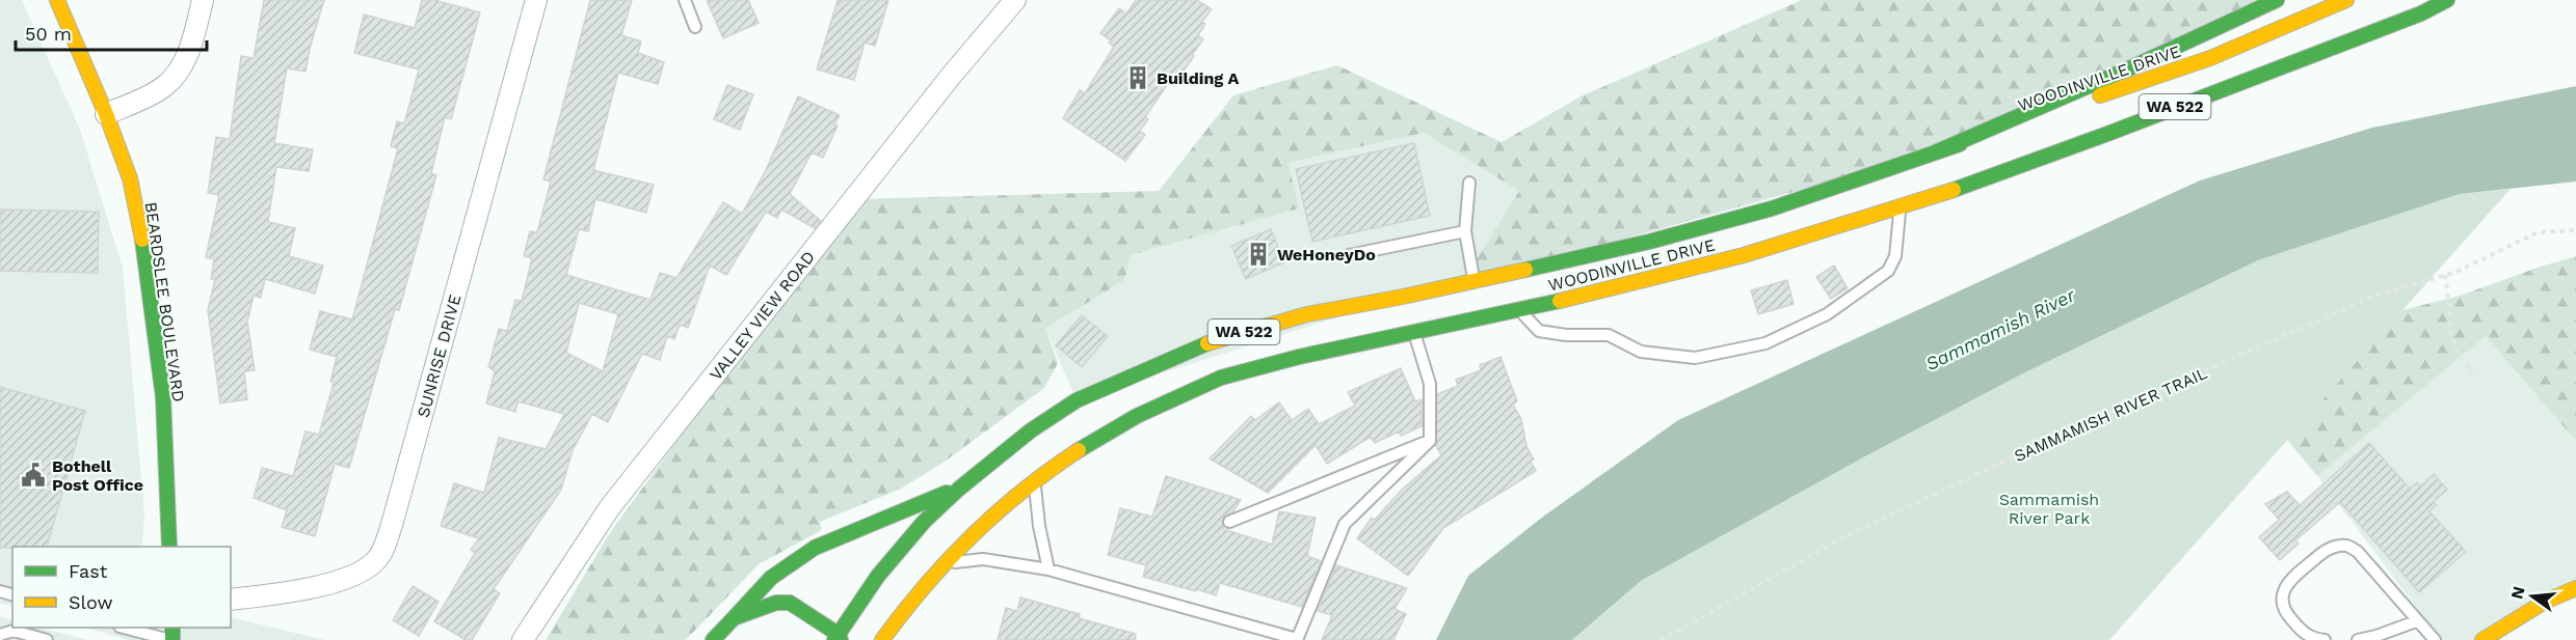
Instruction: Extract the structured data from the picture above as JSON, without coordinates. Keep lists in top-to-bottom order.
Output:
{
  "streets": {
    "main road": ["WOODINVILLE DRIVE", "WA 522", "BEARDSLEE BOULEVARD"],
    "street": ["VALLEY VIEW ROAD", "SUNRISE DRIVE"],
    "path": ["SAMMAMISH RIVER TRAIL"]
  },
  "water": ["Sammamish River"],
  "parks": ["Sammamish River Park"],
  "places": {
    "building": ["Building A", "WeHoneyDo"],
    "public building": ["Bothell Post Office"]
  },
  "legend": ["Fast", "Slow"],
  "scale_bar": "50 m",
  "north": "left"
}
